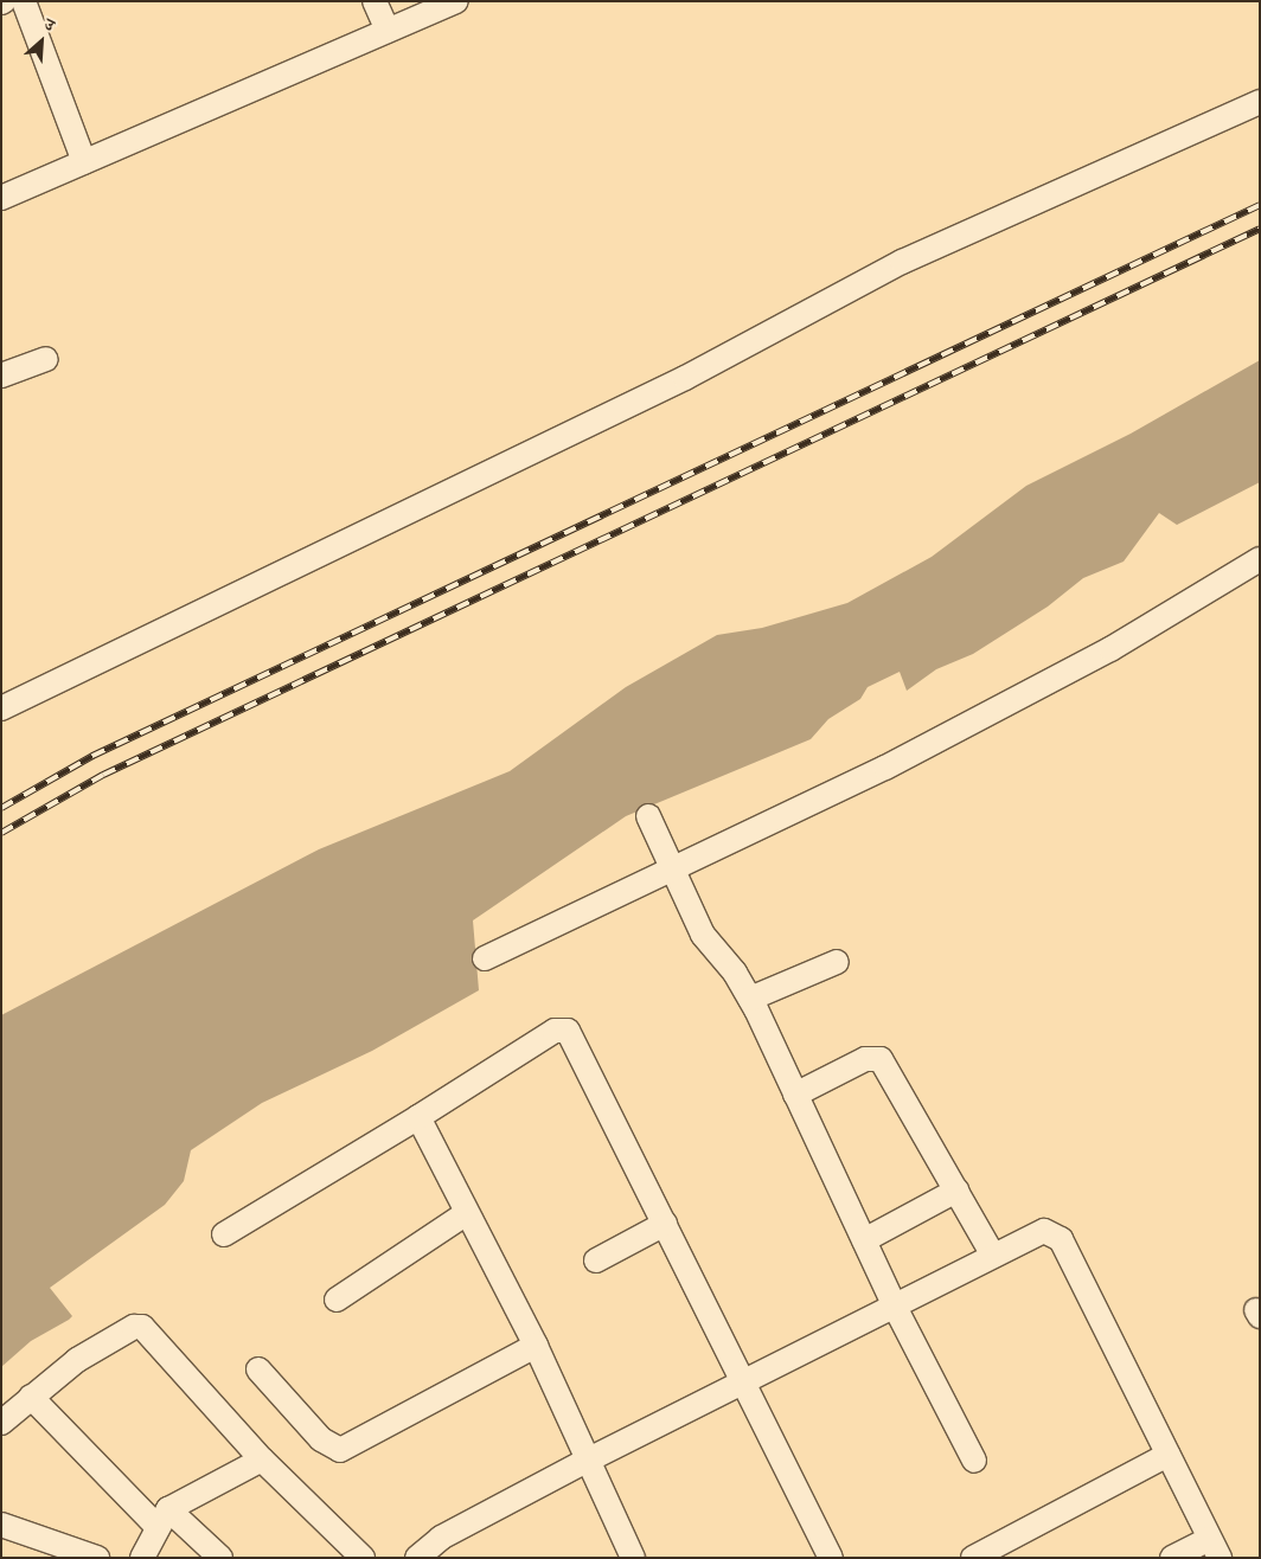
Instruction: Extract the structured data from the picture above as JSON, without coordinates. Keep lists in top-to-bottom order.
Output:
{
  "north": "top right"
}
